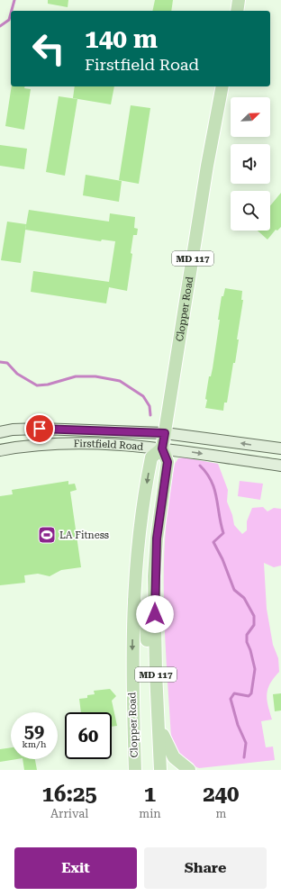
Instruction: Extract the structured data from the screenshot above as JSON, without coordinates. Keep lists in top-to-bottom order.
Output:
{
  "streets": {
    "main road": ["MD 117", "Clopper Road"],
    "street": ["Firstfield Road"]
  },
  "crossings": [
    ["Clopper Road", "Firstfield Road"]
  ],
  "places": {
    "sports": ["LA Fitness"]
  },
  "north": "top right",
  "page": {
    "turn": ["140 m", "Firstfield Road"],
    "speed": "59 km/h",
    "limit": "60",
    "eta": [
      "16:25",
      "Arrival",
      "1",
      "min",
      "240",
      "m"
    ],
    "buttons": ["Exit", "Share"]
  }
}
